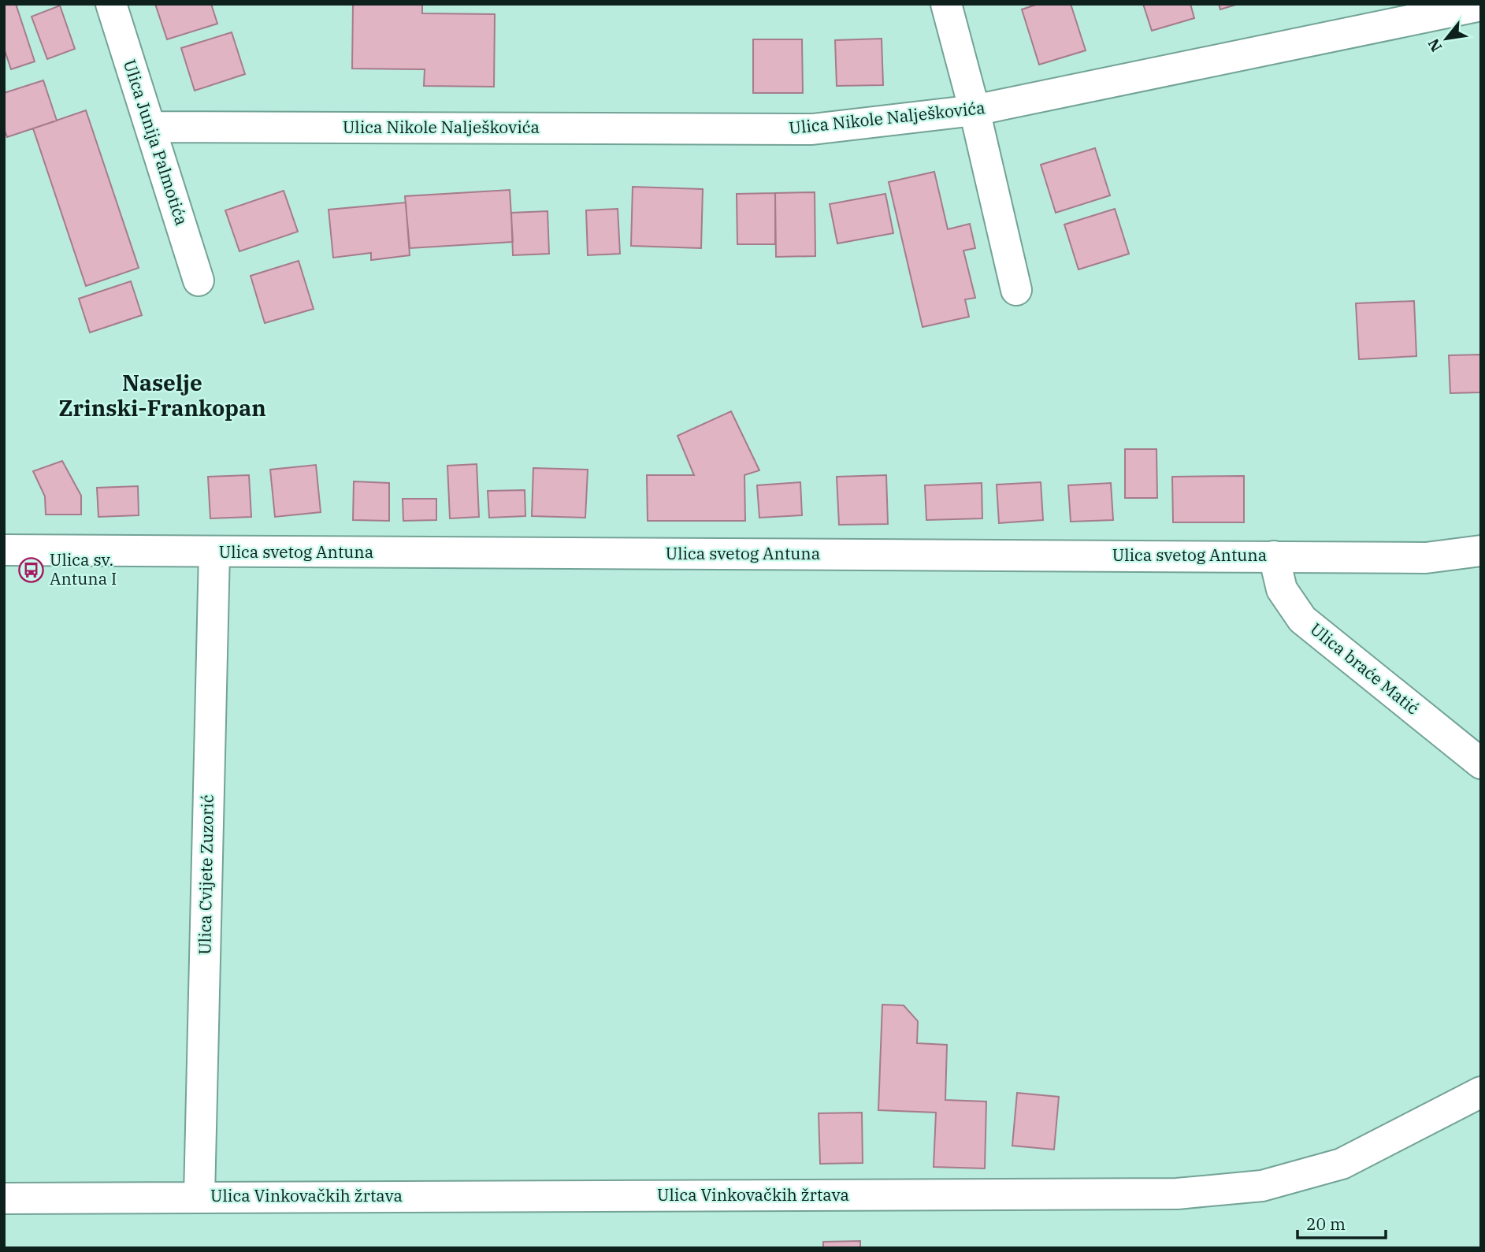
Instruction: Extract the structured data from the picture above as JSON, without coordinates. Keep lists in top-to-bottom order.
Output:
{
  "streets": {
    "street": [
      "Ulica Nikole Nalješkovića",
      "Ulica Junija Palmotića",
      "Ulica svetog Antuna",
      "Ulica braće Matić",
      "Ulica Cvijete Zuzorić",
      "Ulica Vinkovačkih žrtava"
    ]
  },
  "crossings": [
    ["Ulica Nikole Nalješkovića", "Ulica Junija Palmotića"],
    ["Ulica svetog Antuna", "Ulica braće Matić"],
    ["Ulica svetog Antuna", "Ulica Cvijete Zuzorić"],
    ["Ulica Cvijete Zuzorić", "Ulica Vinkovačkih žrtava"]
  ],
  "districts": ["Naselje Zrinski-Frankopan"],
  "places": {
    "bus stop": ["Ulica sv. Antuna I"]
  },
  "scale_bar": "20 m",
  "north": "bottom left"
}
